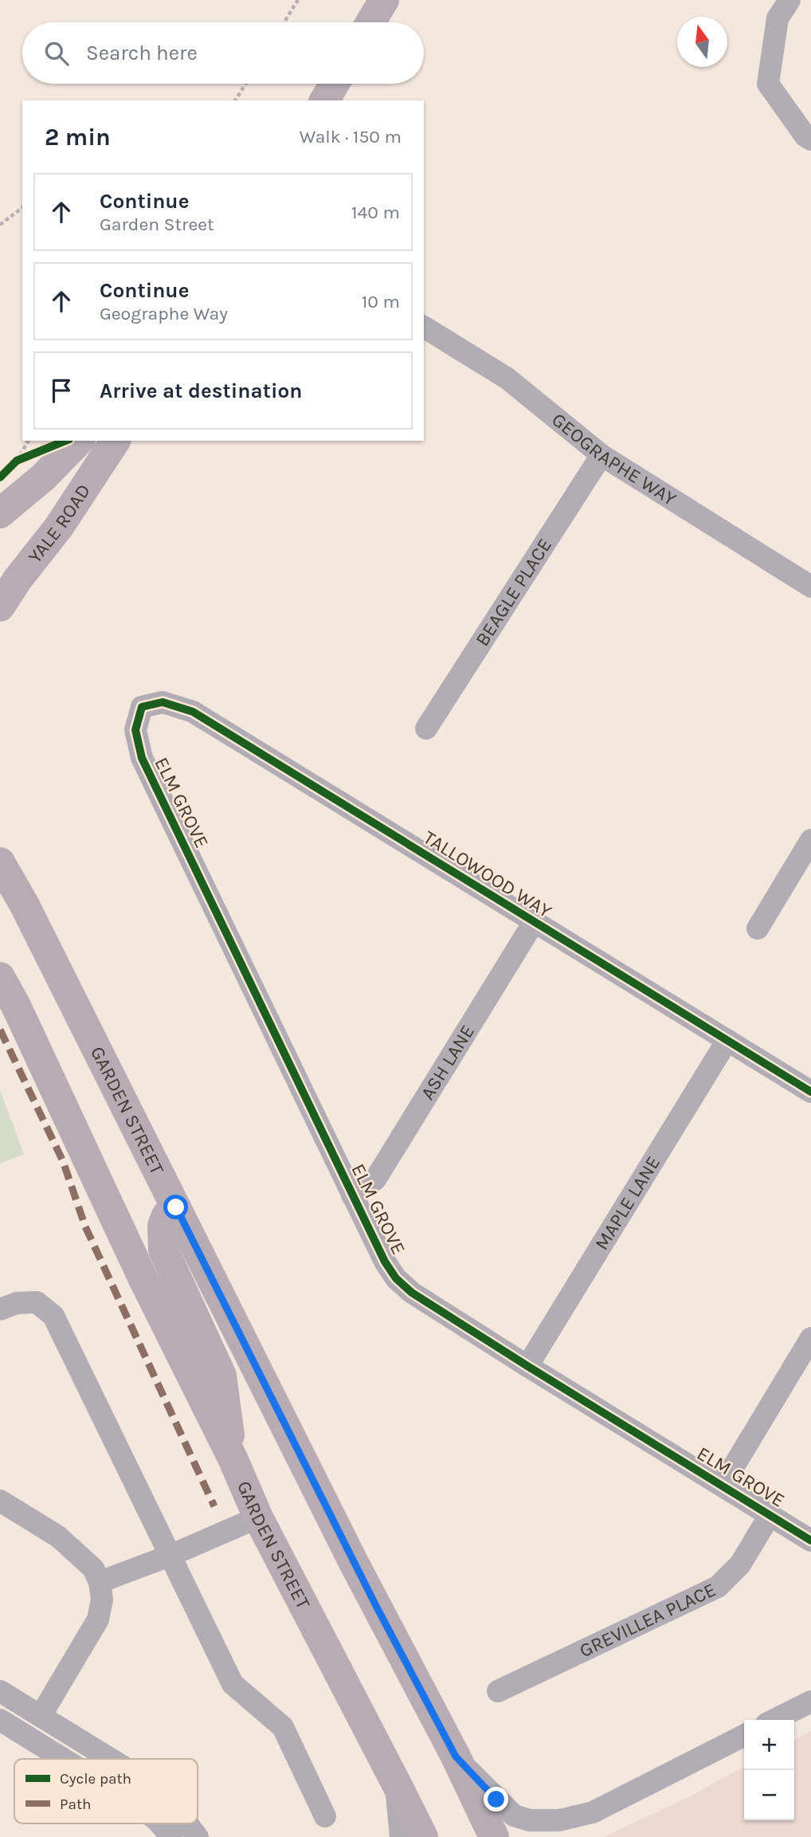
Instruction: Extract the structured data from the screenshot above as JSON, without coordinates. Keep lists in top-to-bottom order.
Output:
{
  "streets": {
    "main road": ["YALE ROAD", "GARDEN STREET"],
    "street": [
      "GEOGRAPHE WAY",
      "BEAGLE PLACE",
      "ELM GROVE",
      "TALLOWOOD WAY",
      "ASH LANE",
      "MAPLE LANE",
      "GREVILLEA PLACE"
    ]
  },
  "crossings": [
    ["GEOGRAPHE WAY", "BEAGLE PLACE"],
    ["ELM GROVE", "TALLOWOOD WAY"],
    ["ELM GROVE", "ASH LANE"],
    ["ELM GROVE", "MAPLE LANE"],
    ["ELM GROVE", "GREVILLEA PLACE"],
    ["TALLOWOOD WAY", "ASH LANE"],
    ["TALLOWOOD WAY", "MAPLE LANE"]
  ],
  "legend": ["Cycle path", "Path"],
  "north": "top",
  "page": {
    "search": "Search here",
    "heading": ["2 min", "Walk · 150 m"],
    "list": [
      ["Continue", "Garden Street", "140 m"],
      ["Continue", "Geographe Way", "10 m"],
      "Arrive at destination"
    ],
    "map_buttons": ["+", "−"]
  }
}
